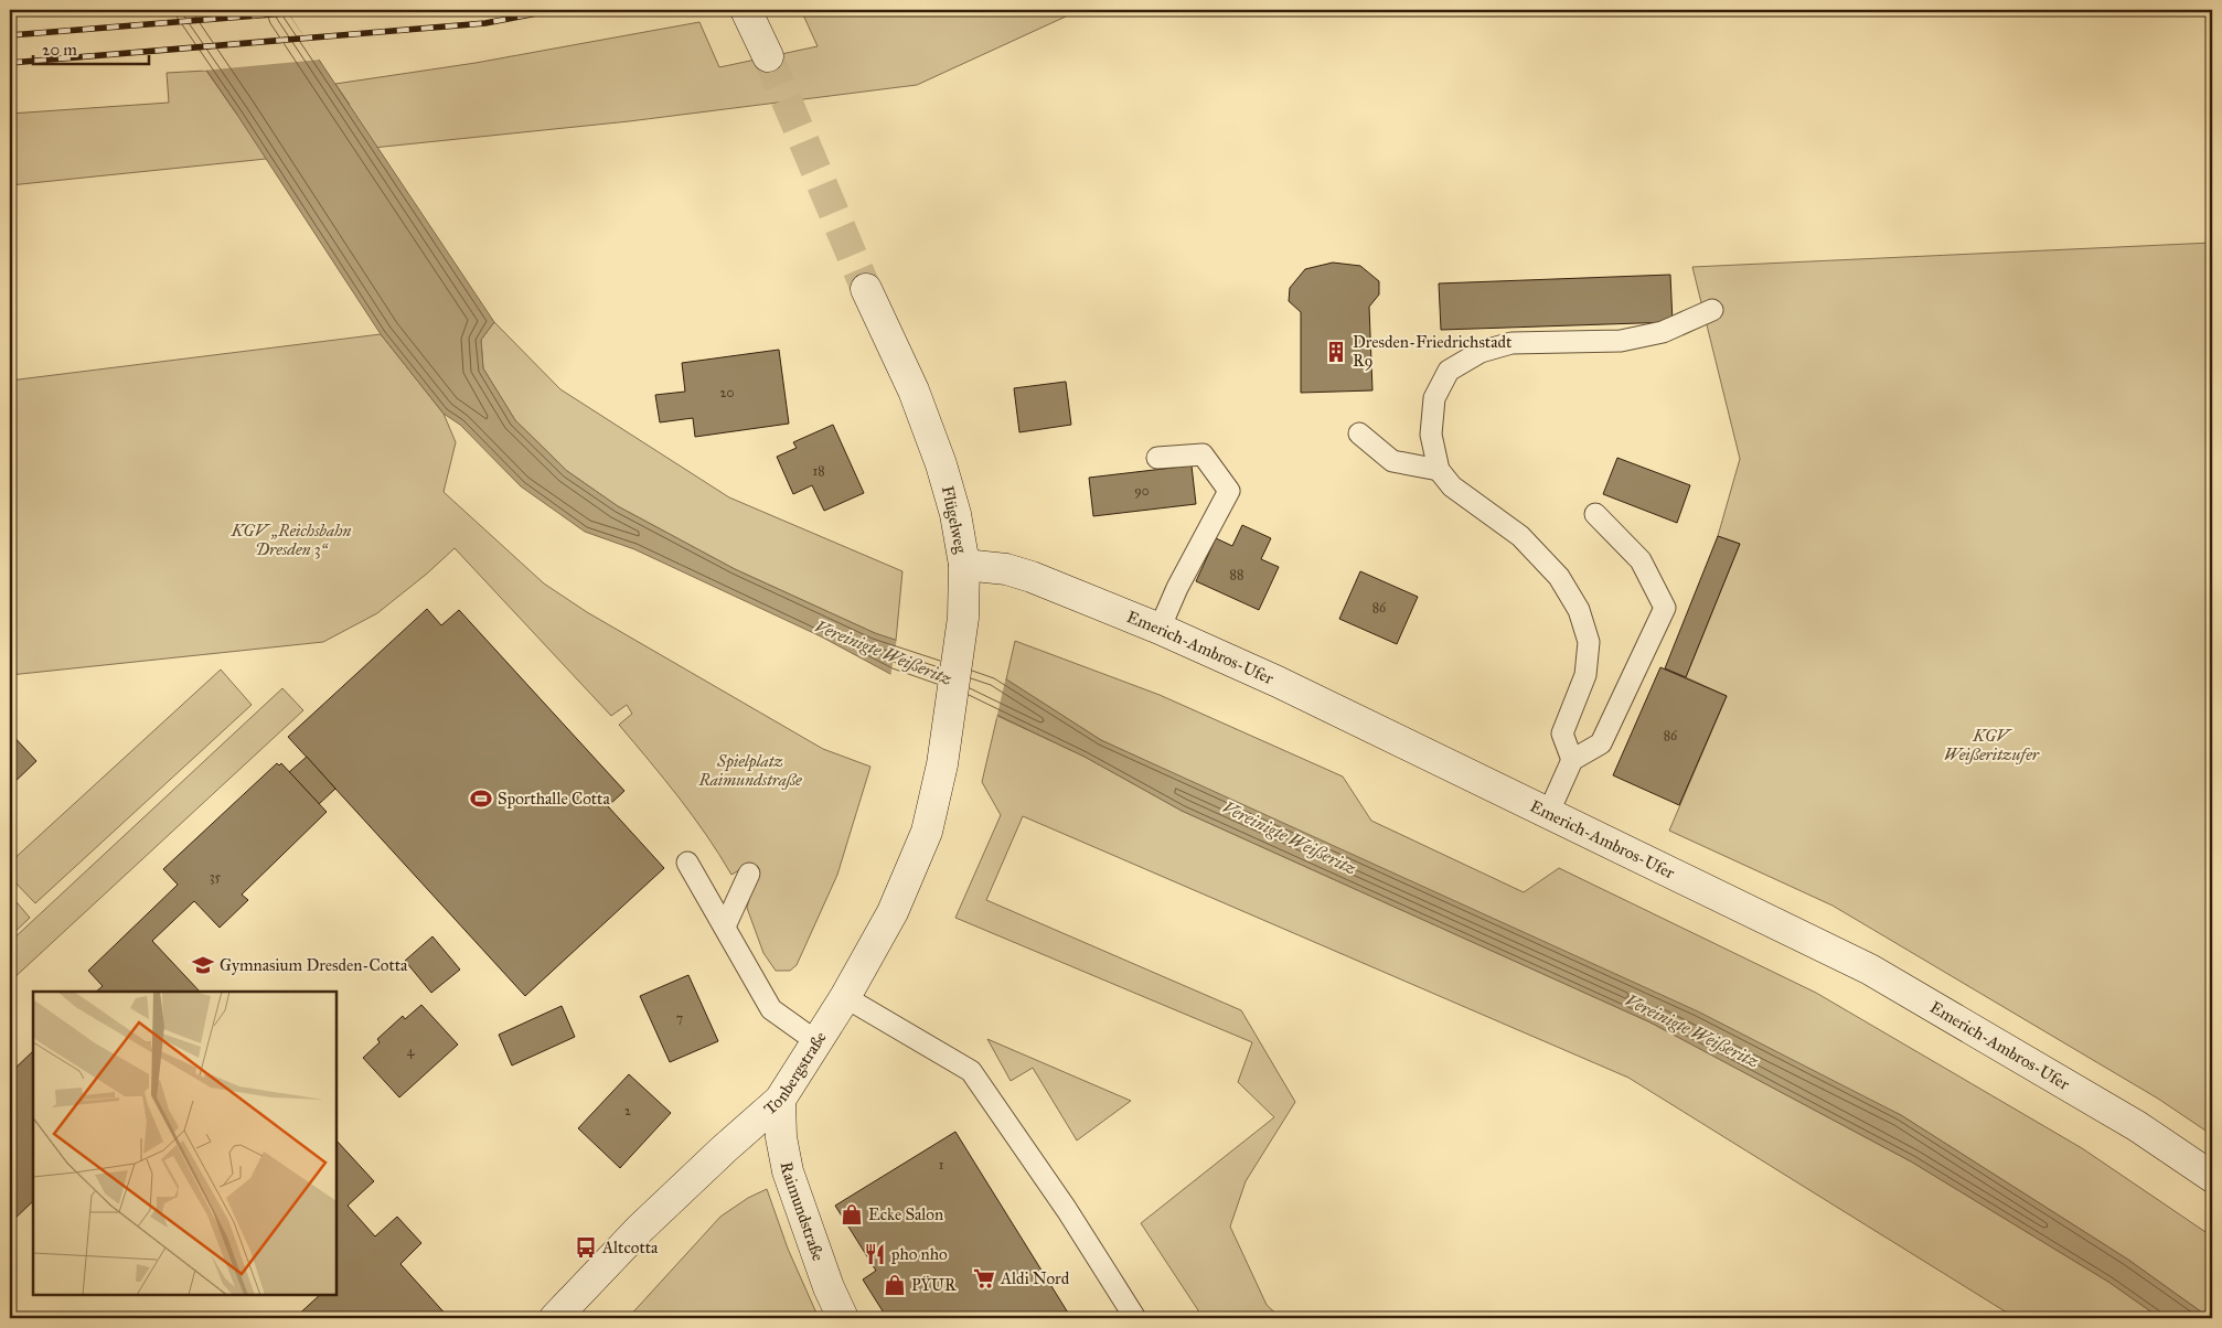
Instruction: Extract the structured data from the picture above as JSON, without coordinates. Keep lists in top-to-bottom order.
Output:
{
  "streets": {
    "main road": [
      "Flügelweg",
      "Emerich-Ambros-Ufer",
      "Tonbergstraße",
      "Raimundstraße"
    ]
  },
  "crossings": [
    ["Flügelweg", "Emerich-Ambros-Ufer"],
    ["Flügelweg", "Tonbergstraße"],
    ["Tonbergstraße", "Raimundstraße"]
  ],
  "water": ["Vereinigte Weißeritz"],
  "parks": ["KGV „Reichsbahn Dresden 3“", "KGV Weißeritzufer", "Spielplatz Raimundstraße"],
  "places": {
    "building": ["Dresden-Friedrichstadt R9"],
    "sports": ["Sporthalle Cotta"],
    "school or university": ["Gymnasium Dresden-Cotta"],
    "shop": ["Ecke Salon", "PŸUR"],
    "bus stop": ["Altcotta"],
    "restaurant": ["pho nho"],
    "supermarket": ["Aldi Nord"]
  },
  "house_numbers": [
    "20",
    "18",
    "90",
    "88",
    "86",
    "86",
    "35",
    "7",
    "4",
    "2",
    "1"
  ],
  "scale_bar": "20 m"
}
